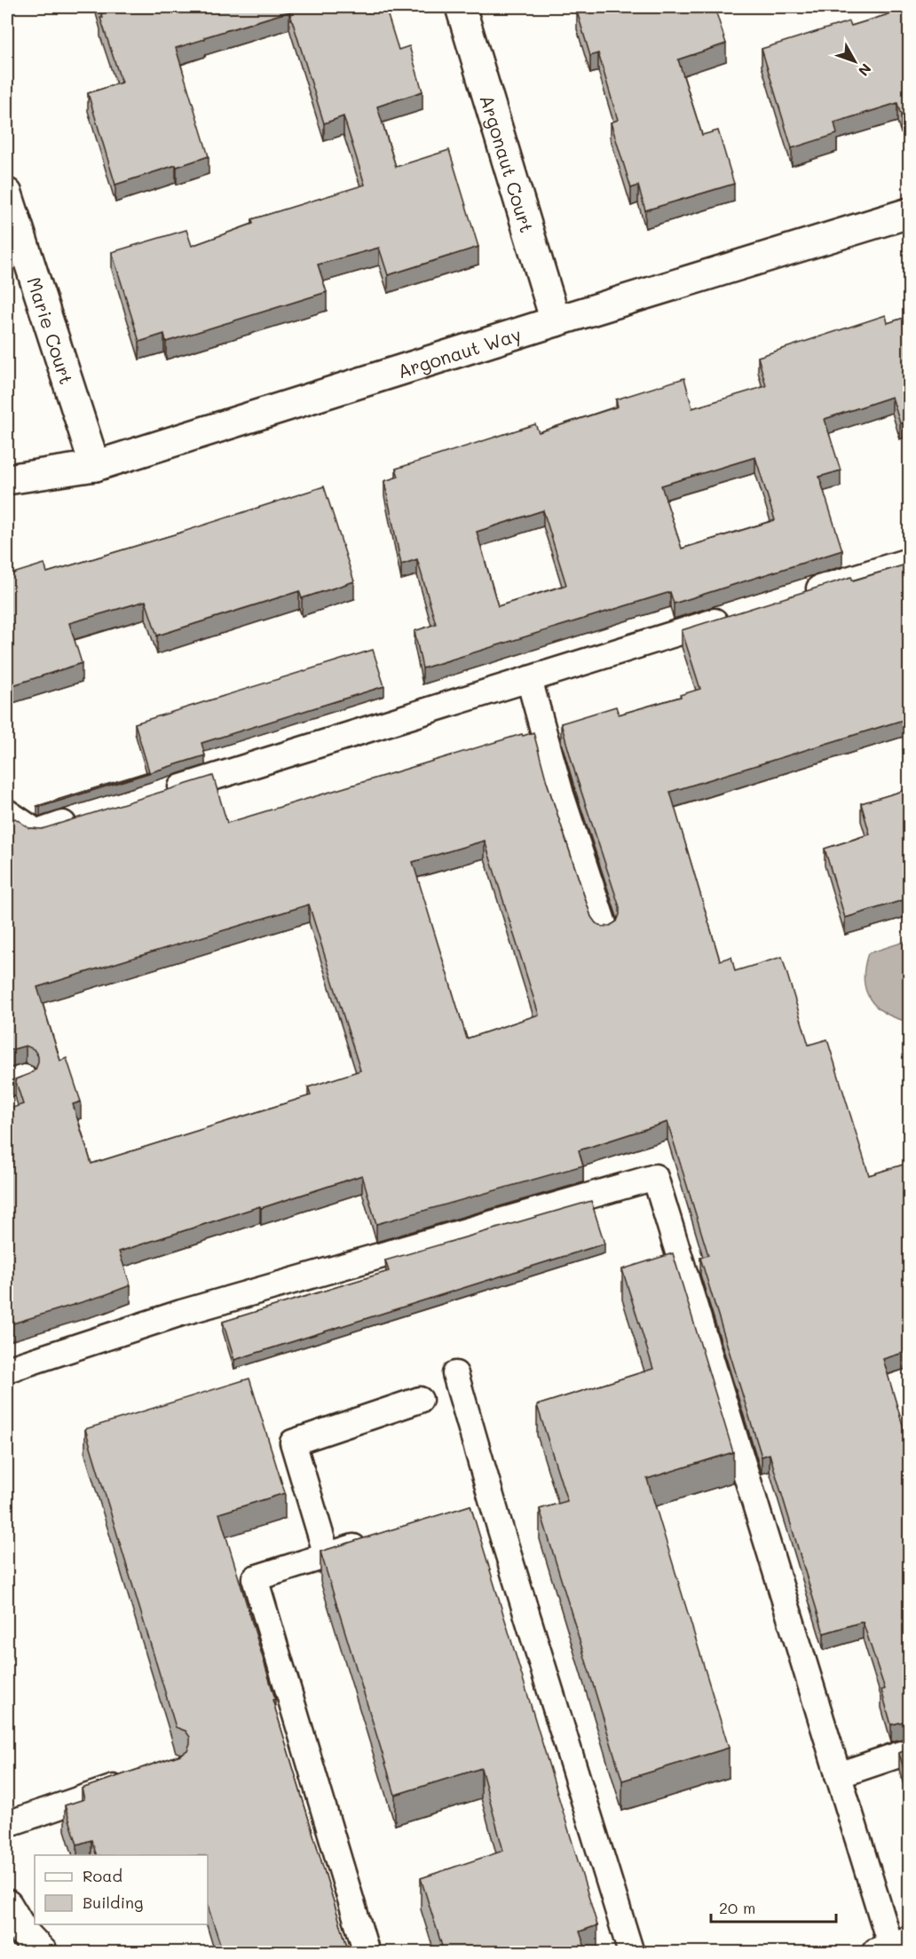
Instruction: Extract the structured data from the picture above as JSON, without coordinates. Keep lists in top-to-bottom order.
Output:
{
  "streets": {
    "street": ["Argonaut Court", "Marie Court", "Argonaut Way"]
  },
  "crossings": [
    ["Argonaut Court", "Argonaut Way"],
    ["Marie Court", "Argonaut Way"]
  ],
  "legend": ["Road", "Building"],
  "scale_bar": "20 m",
  "north": "bottom right"
}
